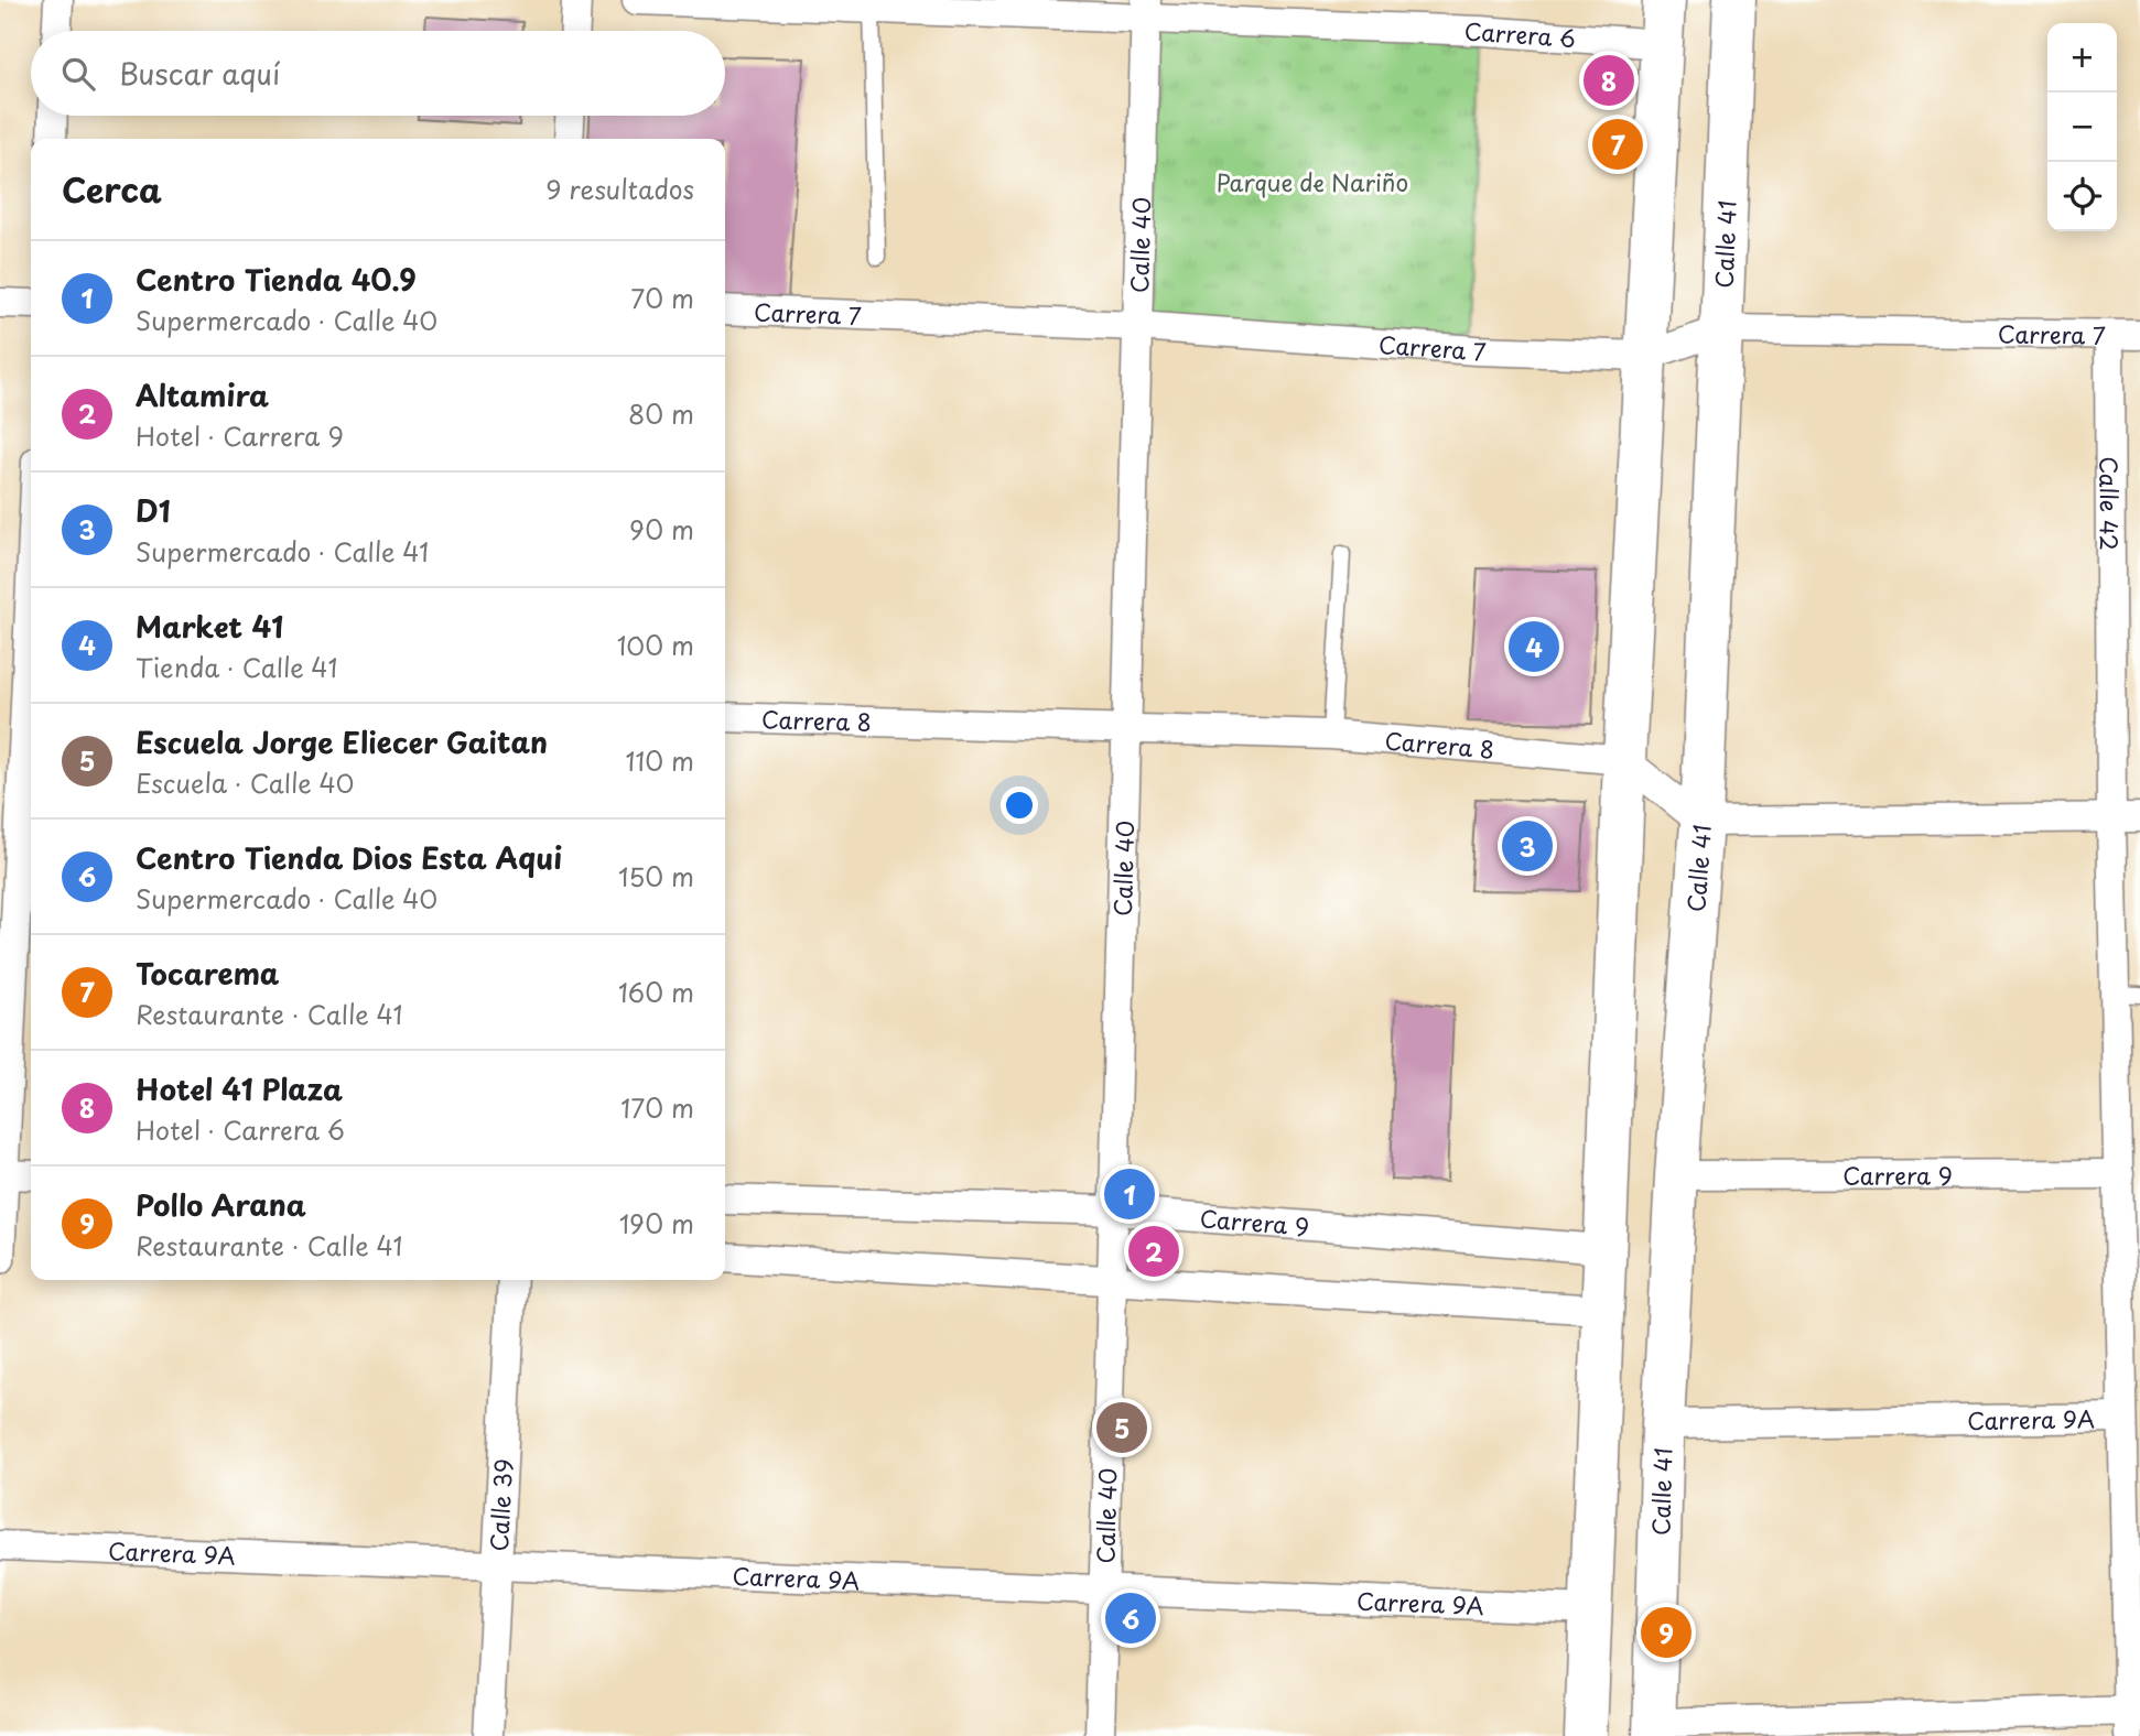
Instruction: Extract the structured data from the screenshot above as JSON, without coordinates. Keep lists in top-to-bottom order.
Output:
{
  "streets": {
    "main road": ["Calle 41"],
    "street": [
      "Carrera 6",
      "Calle 40",
      "Carrera 7",
      "Calle 42",
      "Carrera 8",
      "Carrera 9",
      "Carrera 9A",
      "Calle 39"
    ]
  },
  "crossings": [
    ["Carrera 6", "Calle 40"],
    ["Calle 40", "Carrera 7"],
    ["Calle 40", "Carrera 8"],
    ["Calle 40", "Carrera 9"],
    ["Calle 40", "Carrera 9A"],
    ["Calle 41", "Carrera 7"],
    ["Calle 41", "Carrera 9"],
    ["Calle 41", "Carrera 9A"],
    ["Carrera 7", "Calle 42"],
    ["Calle 42", "Carrera 9"],
    ["Calle 42", "Carrera 9A"],
    ["Carrera 9A", "Calle 39"]
  ],
  "parks": ["Parque de Nariño"],
  "page": {
    "map_buttons": ["+", "−"],
    "search": "Buscar aquí",
    "pins": [
      "8",
      "7",
      "4",
      "3",
      "1",
      "2",
      "5",
      "6",
      "9"
    ],
    "heading": ["Cerca", "9 resultados"],
    "list": [
      {
        "mark": "1",
        "name": "Centro Tienda 40.9",
        "note": "Supermercado · Calle 40",
        "value": "70 m"
      },
      {
        "mark": "2",
        "name": "Altamira",
        "note": "Hotel · Carrera 9",
        "value": "80 m"
      },
      {
        "mark": "3",
        "name": "D1",
        "note": "Supermercado · Calle 41",
        "value": "90 m"
      },
      {
        "mark": "4",
        "name": "Market 41",
        "note": "Tienda · Calle 41",
        "value": "100 m"
      },
      {
        "mark": "5",
        "name": "Escuela Jorge Eliecer Gaitan",
        "note": "Escuela · Calle 40",
        "value": "110 m"
      },
      {
        "mark": "6",
        "name": "Centro Tienda Dios Esta Aqui",
        "note": "Supermercado · Calle 40",
        "value": "150 m"
      },
      {
        "mark": "7",
        "name": "Tocarema",
        "note": "Restaurante · Calle 41",
        "value": "160 m"
      },
      {
        "mark": "8",
        "name": "Hotel 41 Plaza",
        "note": "Hotel · Carrera 6",
        "value": "170 m"
      },
      {
        "mark": "9",
        "name": "Pollo Arana",
        "note": "Restaurante · Calle 41",
        "value": "190 m"
      }
    ]
  }
}
